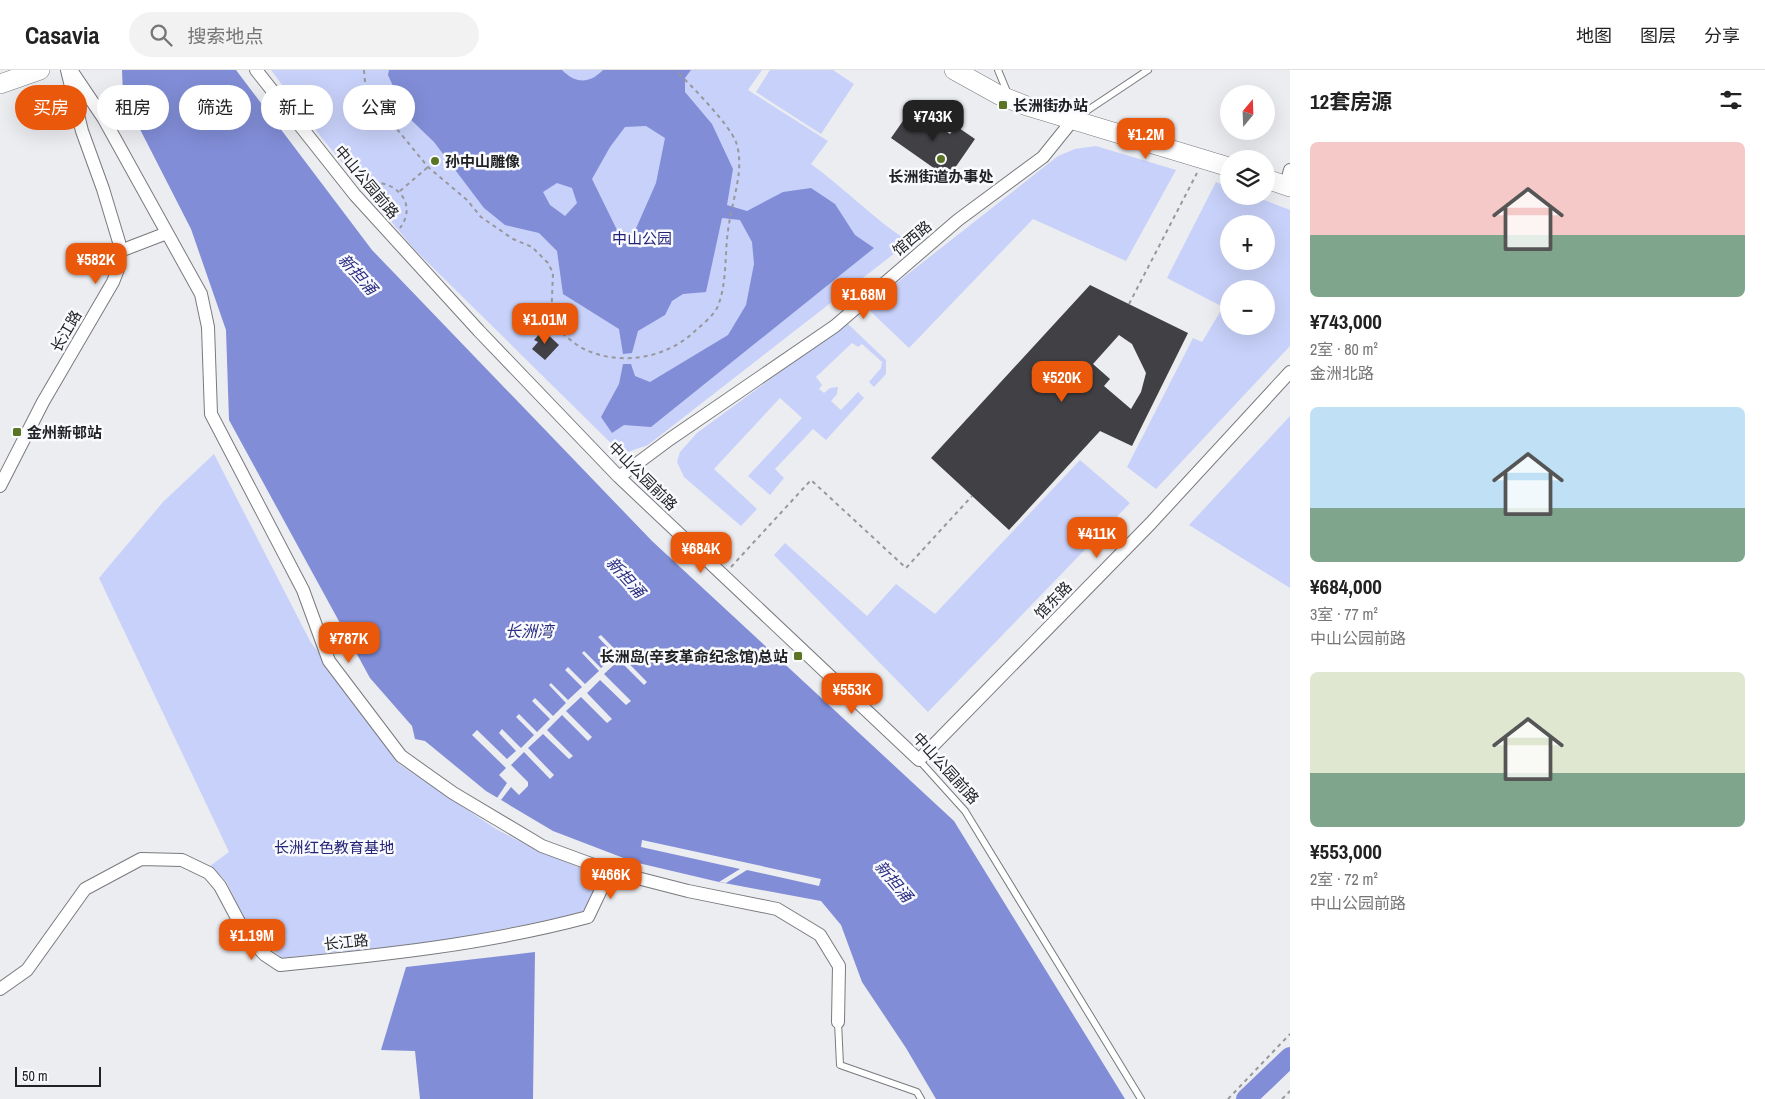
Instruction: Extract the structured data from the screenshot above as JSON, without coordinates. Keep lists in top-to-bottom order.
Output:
{
  "streets": {
    "street": [
      "中山公园前路",
      "馆西路",
      "长江路",
      "馆东路"
    ]
  },
  "crossings": [
    ["中山公园前路", "馆西路"],
    ["中山公园前路", "馆东路"]
  ],
  "water": ["新担涌", "长洲湾"],
  "parks": ["中山公园", "长洲红色教育基地"],
  "places": {
    "transit": ["长洲街办站", "金州新邨站", "长洲岛(辛亥革命纪念馆)总站"],
    "other": ["长洲街道办事处", "孙中山雕像"]
  },
  "scale_bar": "50 m",
  "north": "top",
  "page": {
    "header": "Casavia",
    "search": "搜索地点",
    "nav": ["地图", "图层", "分享"],
    "heading": "12套房源",
    "map_buttons": ["+", "−"],
    "chip": [
      "买房",
      "租房",
      "筛选",
      "新上",
      "公寓"
    ],
    "price": [
      "¥743K",
      "¥1.2M",
      "¥582K",
      "¥1.68M",
      "¥1.01M",
      "¥520K",
      "¥411K",
      "¥684K",
      "¥787K",
      "¥553K",
      "¥466K",
      "¥1.19M"
    ],
    "list": [
      {
        "name": "¥743,000",
        "note": "2室 · 80 m² · 金洲北路"
      },
      {
        "name": "¥684,000",
        "note": "3室 · 77 m² · 中山公园前路"
      },
      {
        "name": "¥553,000",
        "note": "2室 · 72 m² · 中山公园前路"
      }
    ],
    "scale": "50 m"
  }
}
